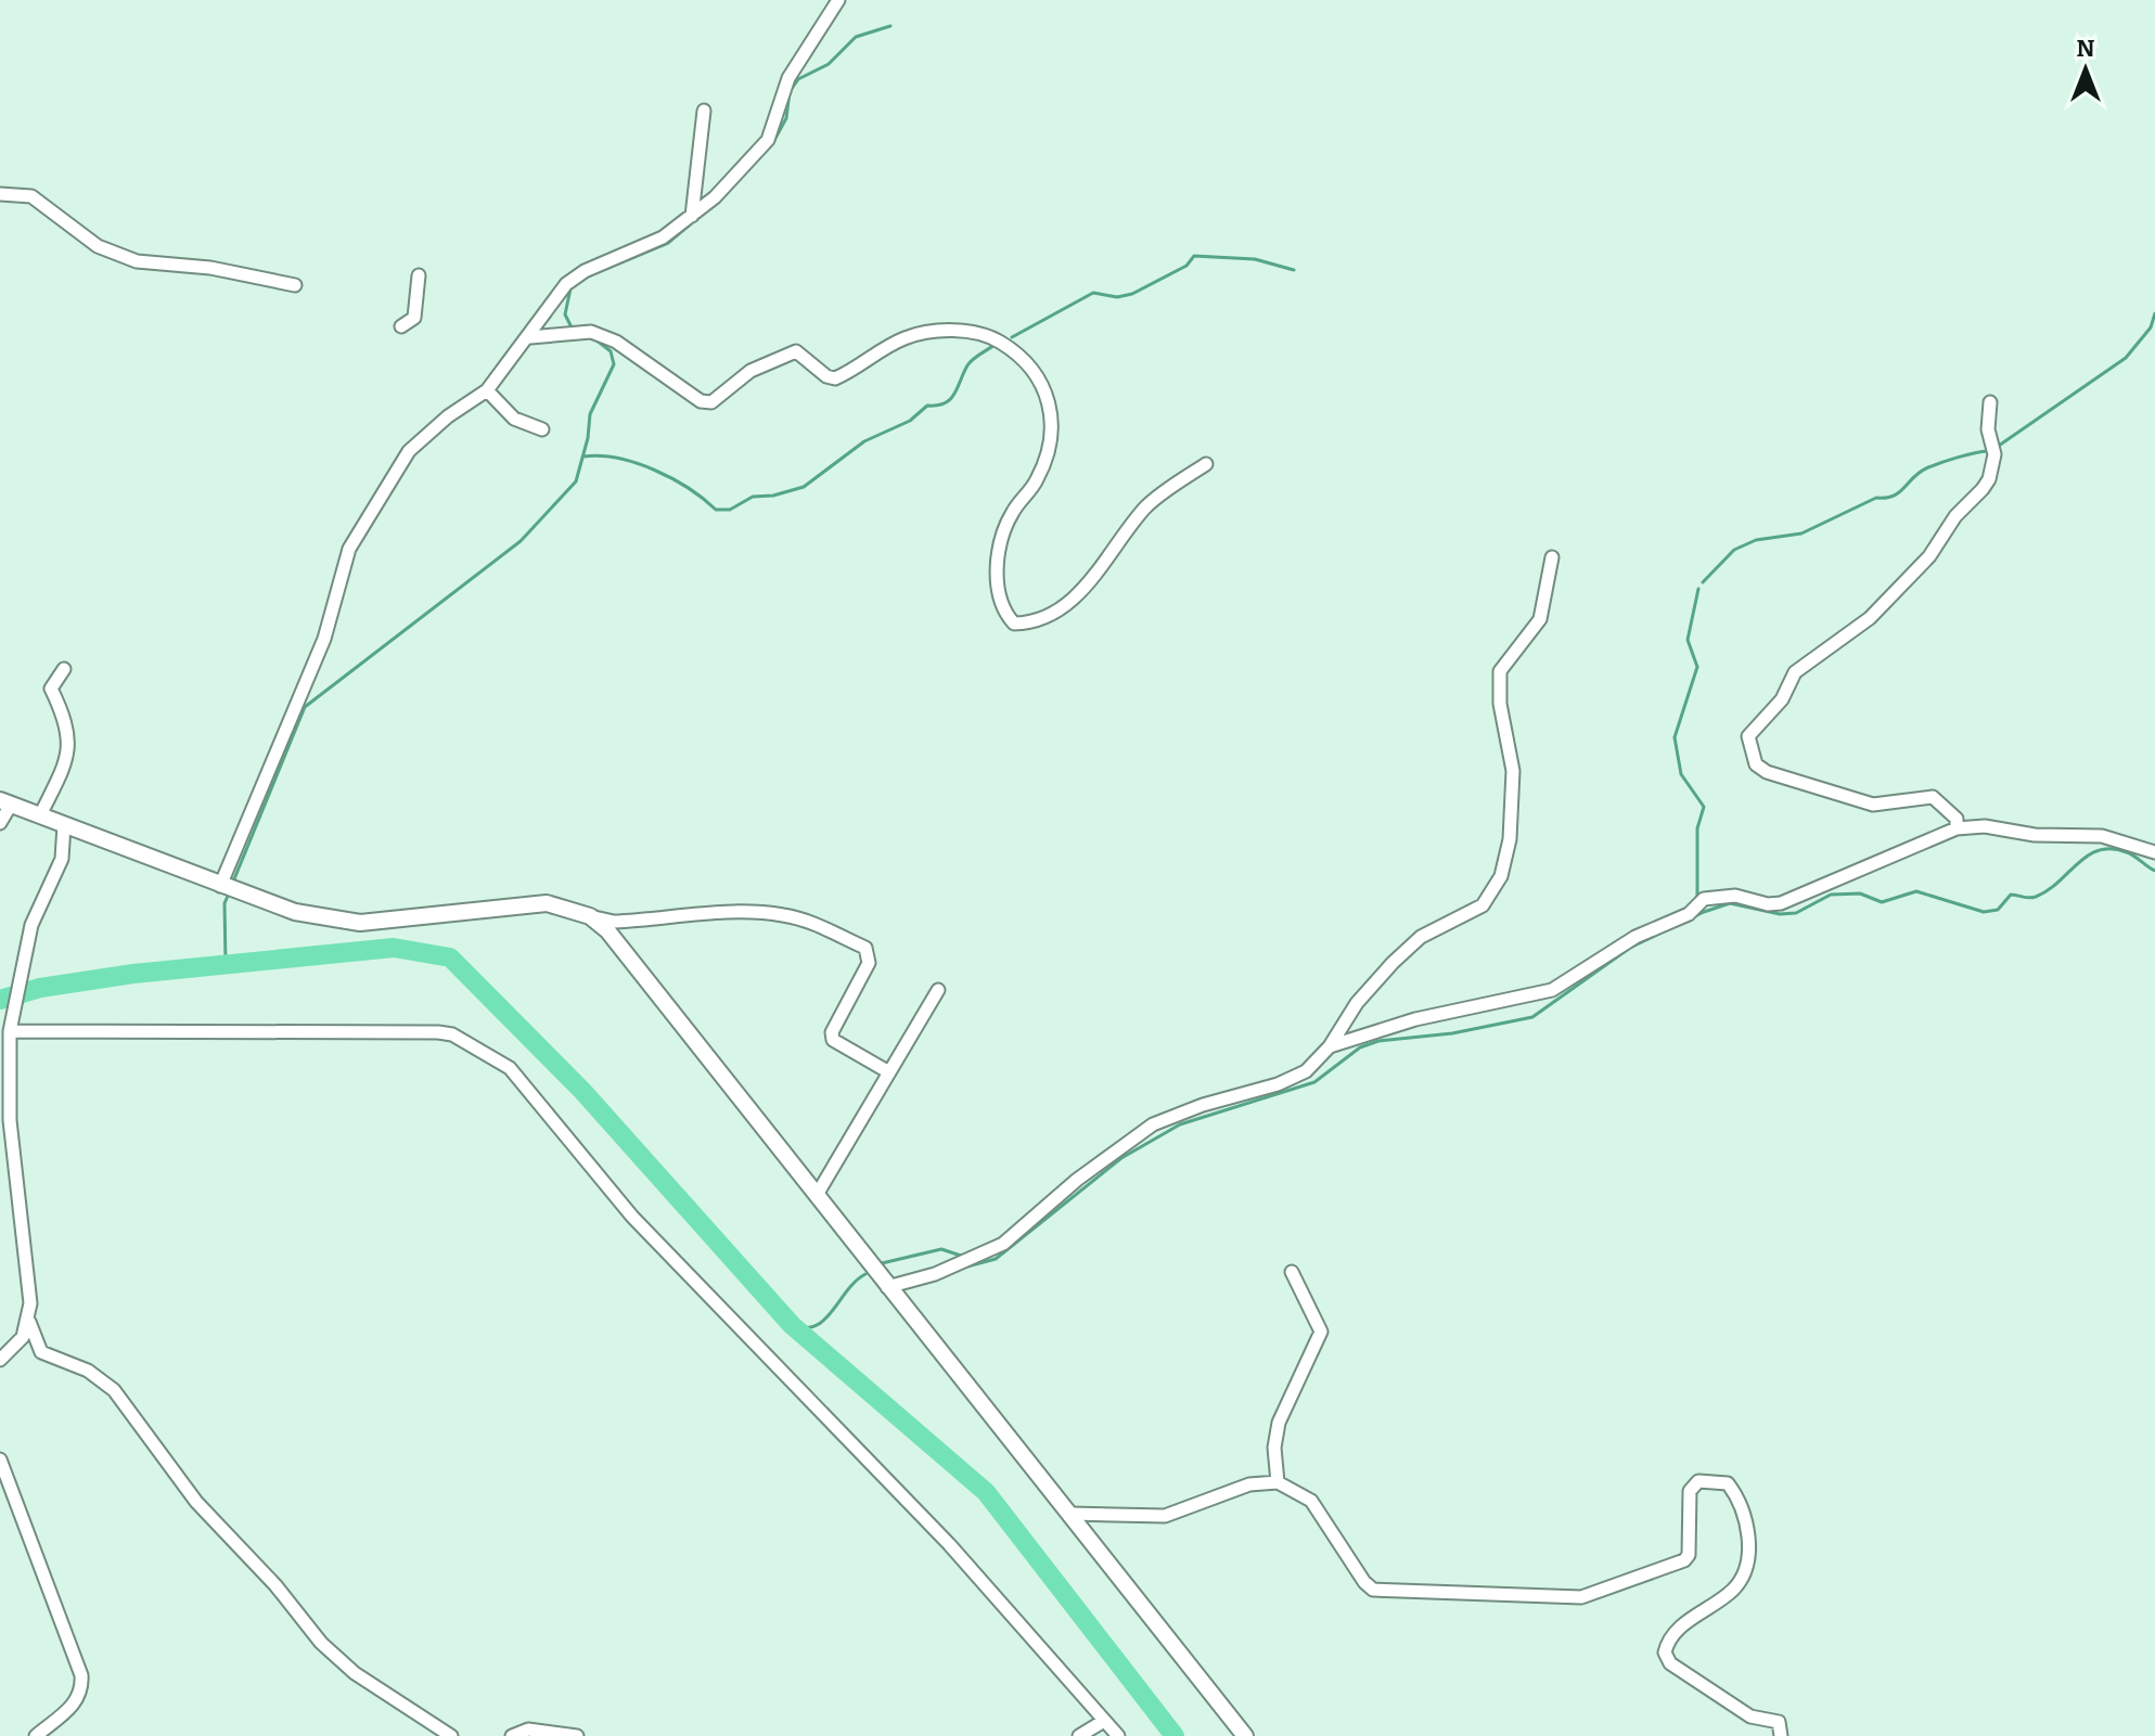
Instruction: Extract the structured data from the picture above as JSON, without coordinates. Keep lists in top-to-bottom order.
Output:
{
  "north": "top"
}
